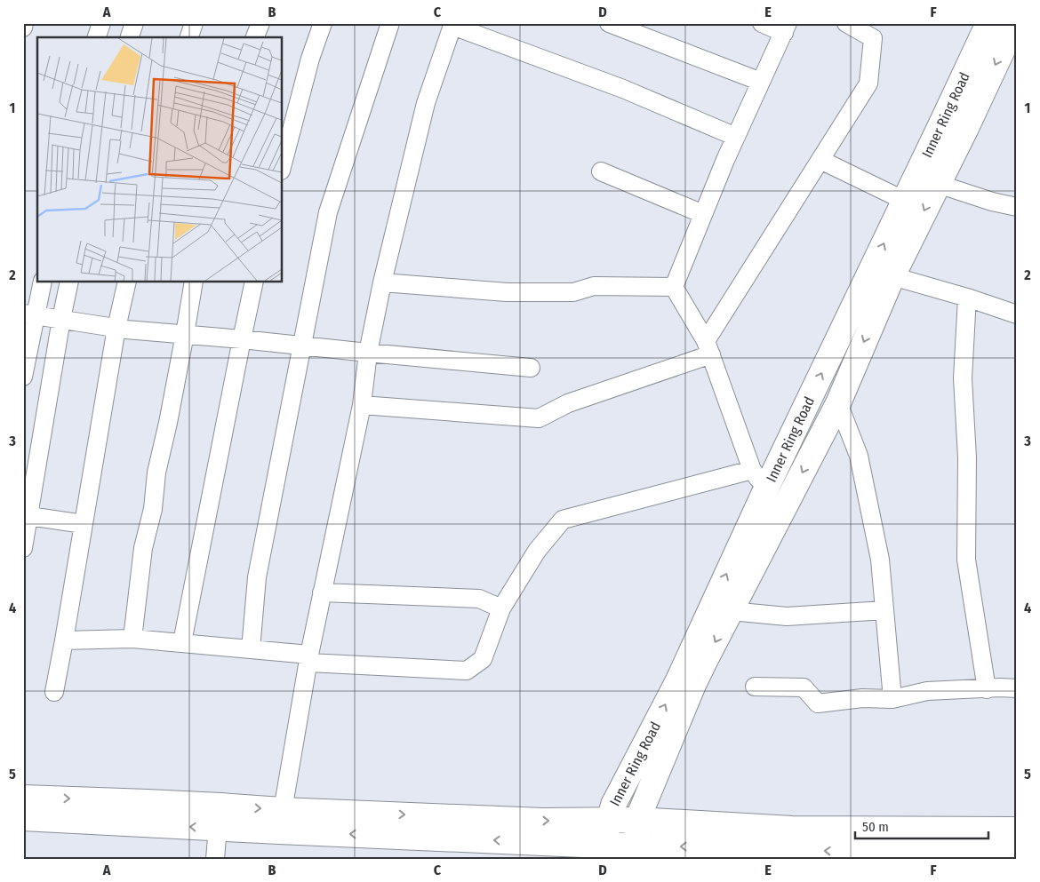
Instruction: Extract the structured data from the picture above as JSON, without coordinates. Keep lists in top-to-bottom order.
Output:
{
  "streets": {
    "main road": ["Inner Ring Road"]
  },
  "scale_bar": "50 m",
  "grid": {
    "columns": [
      "A",
      "B",
      "C",
      "D",
      "E",
      "F"
    ],
    "rows": [
      "1",
      "2",
      "3",
      "4",
      "5"
    ]
  }
}
